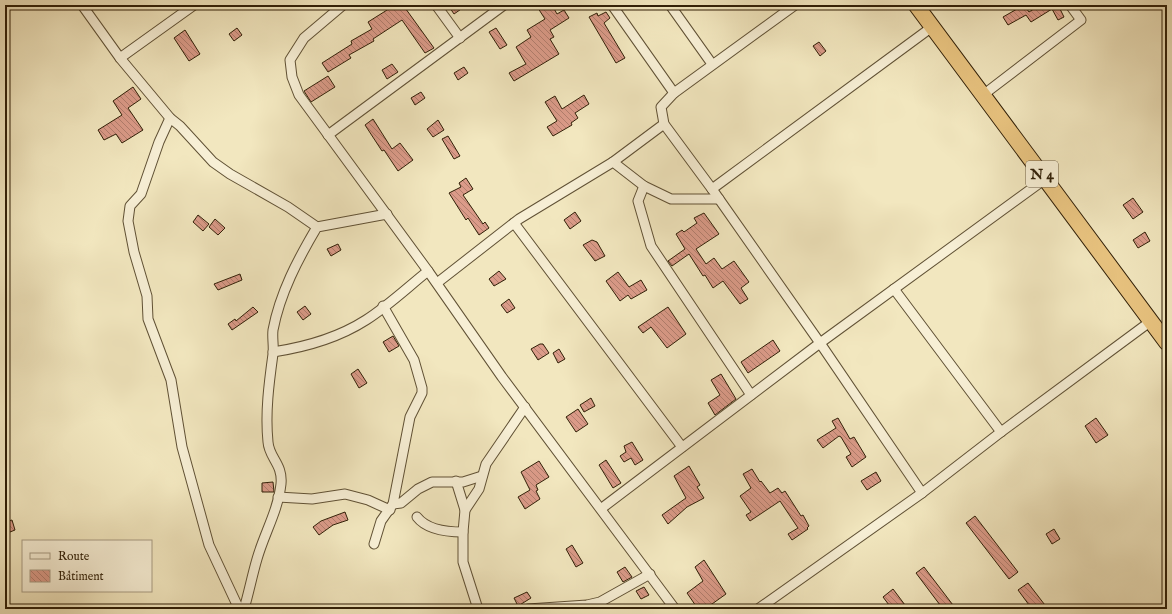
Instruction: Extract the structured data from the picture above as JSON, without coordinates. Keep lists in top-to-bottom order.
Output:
{
  "streets": {
    "highway": ["N 4"]
  },
  "legend": ["Route", "Bâtiment"]
}
